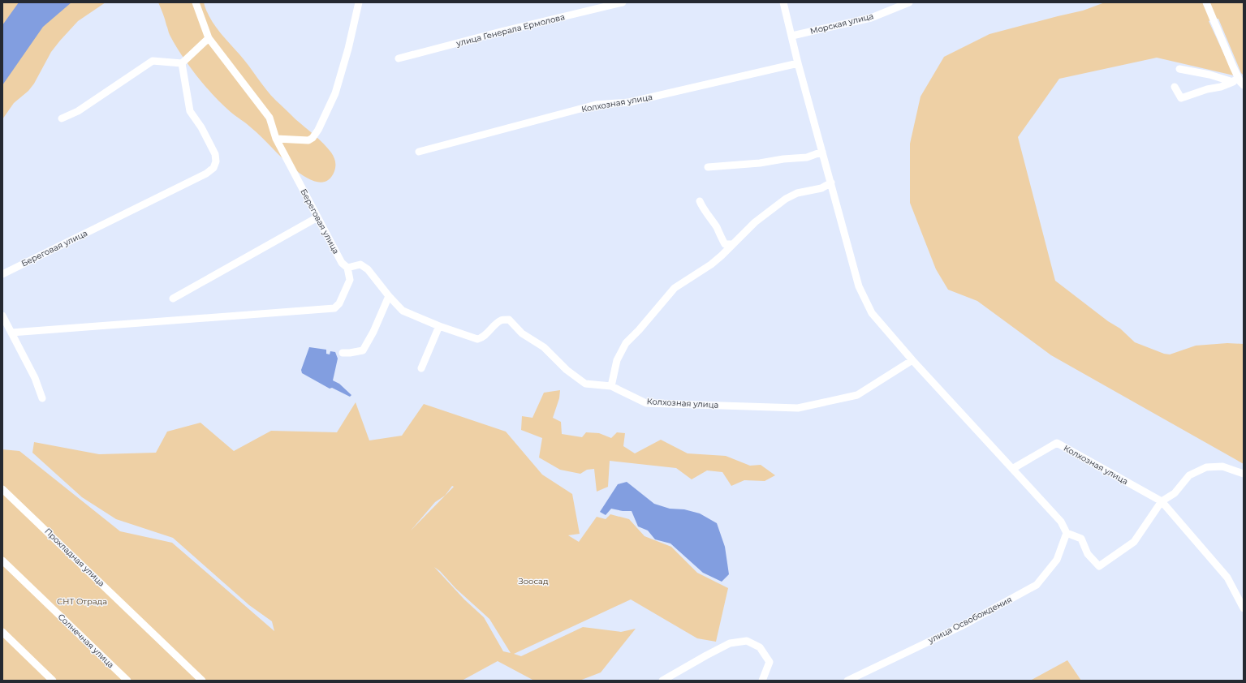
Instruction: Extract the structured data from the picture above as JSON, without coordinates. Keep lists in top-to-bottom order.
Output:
{
  "streets": {
    "street": [
      "Морская улица",
      "улица Генерала Ермолова",
      "Колхозная улица",
      "Береговая улица",
      "Прохладная улица",
      "улица Освобождения",
      "Солнечная улица"
    ]
  },
  "parks": ["Зоосад", "СНТ Отрада"]
}
